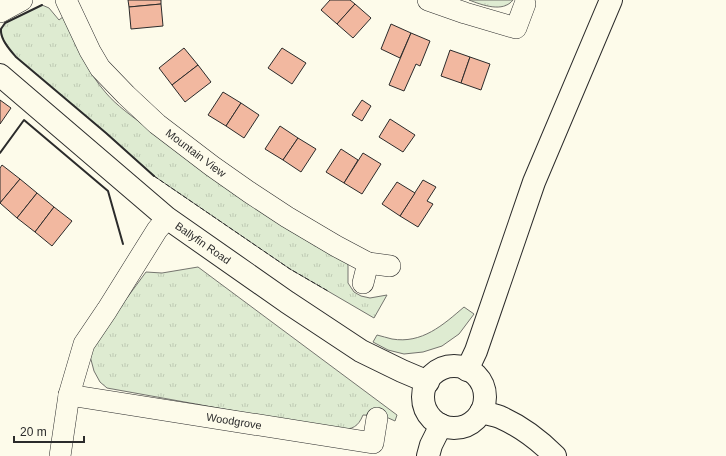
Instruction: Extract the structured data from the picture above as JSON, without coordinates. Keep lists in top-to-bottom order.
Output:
{
  "streets": {
    "street": ["Mountain View", "Ballyfin Road", "Woodgrove"]
  },
  "scale_bar": "20 m"
}
